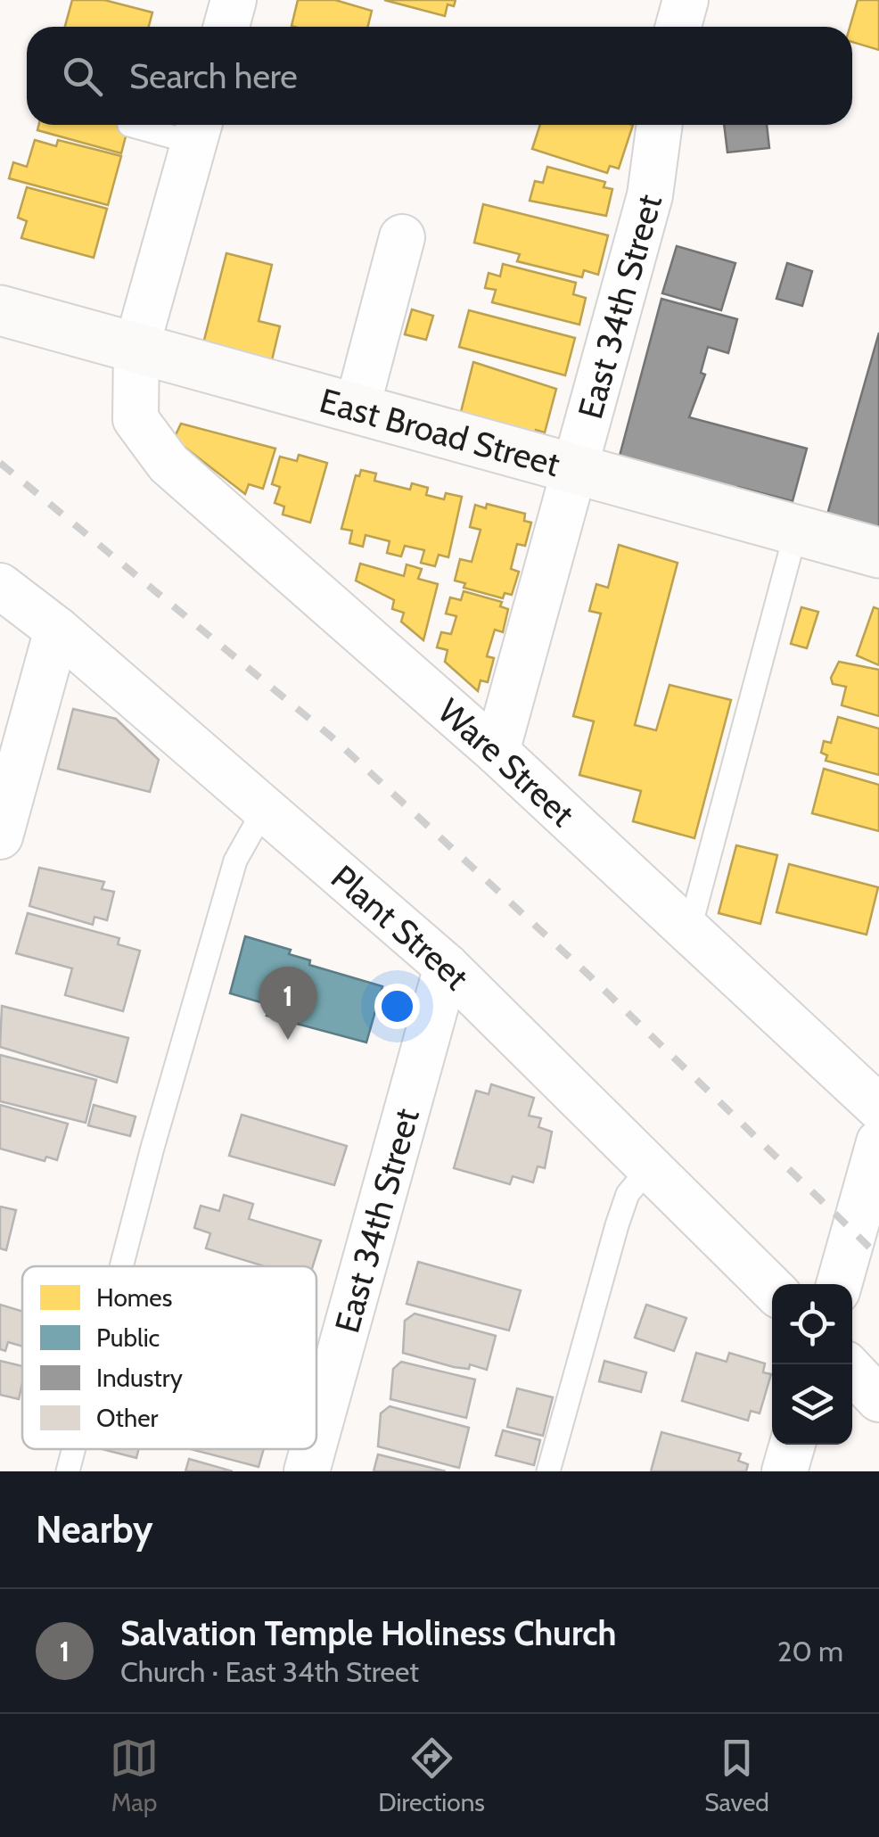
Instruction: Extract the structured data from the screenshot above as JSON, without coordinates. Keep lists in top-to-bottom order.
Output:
{
  "streets": {
    "main road": ["East Broad Street"],
    "street": ["East 34th Street", "Ware Street", "Plant Street"]
  },
  "crossings": [
    ["East 34th Street", "East Broad Street"],
    ["East 34th Street", "Ware Street"],
    ["East 34th Street", "Plant Street"],
    ["East Broad Street", "Ware Street"]
  ],
  "legend": [
    "Homes",
    "Public",
    "Industry",
    "Other"
  ],
  "page": {
    "search": "Search here",
    "pins": "1",
    "heading": "Nearby",
    "list": [
      {
        "mark": "1",
        "name": "Salvation Temple Holiness Church",
        "note": "Church · East 34th Street",
        "value": "20 m"
      }
    ],
    "nav": ["Map", "Directions", "Saved"]
  }
}
